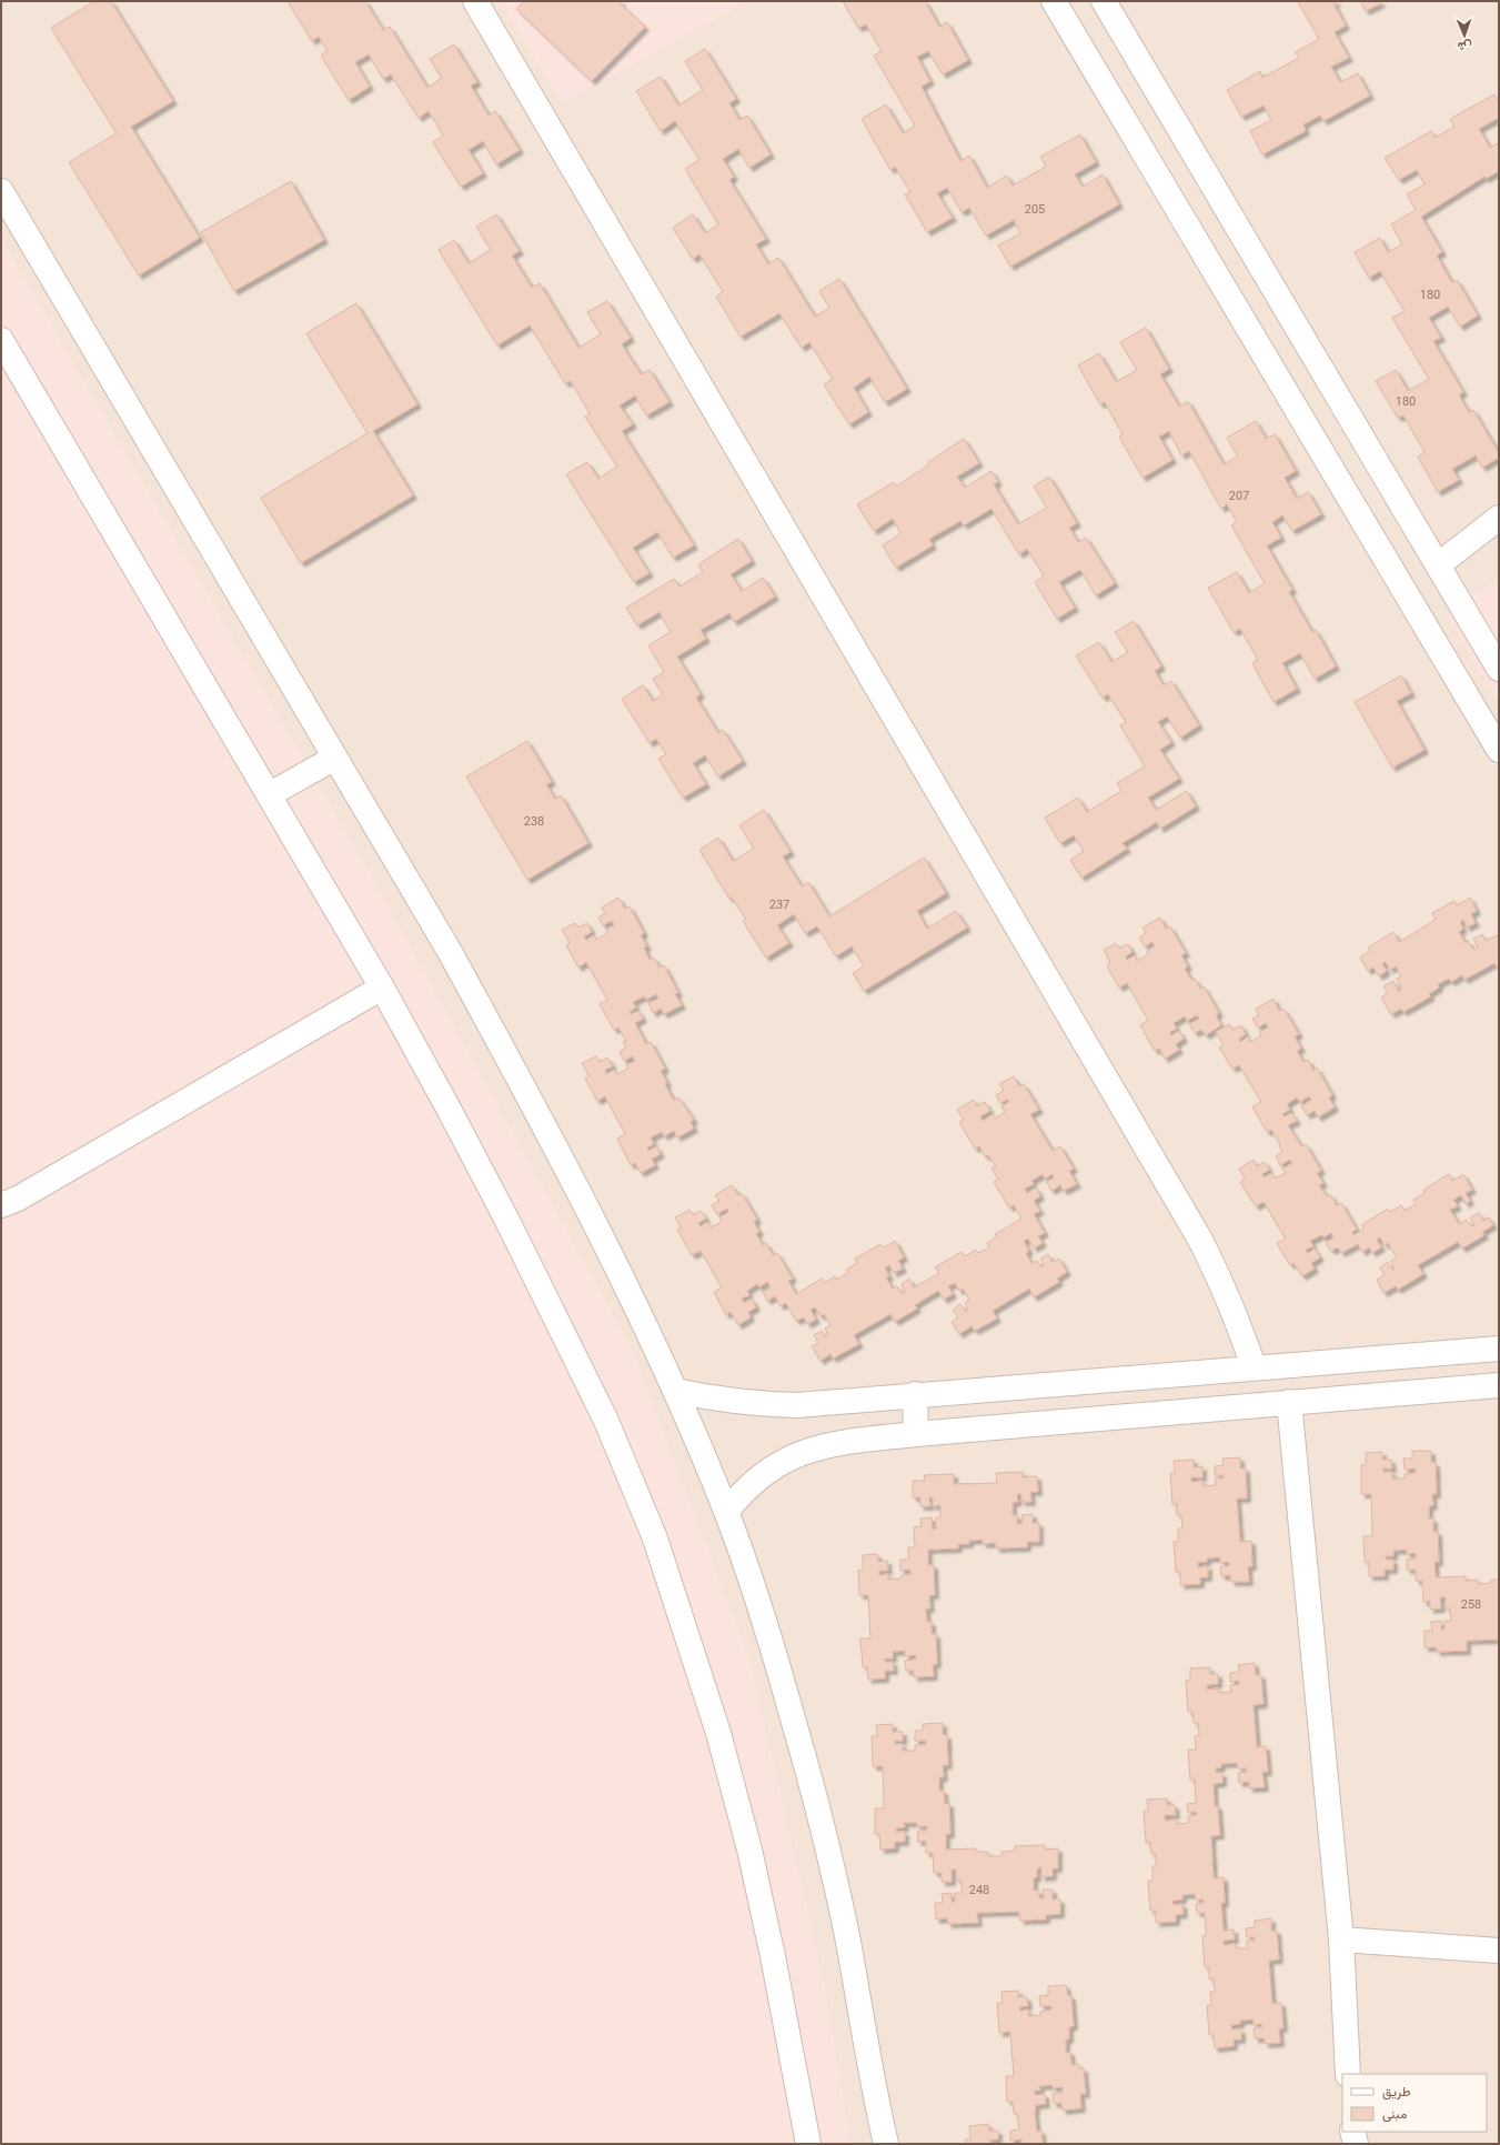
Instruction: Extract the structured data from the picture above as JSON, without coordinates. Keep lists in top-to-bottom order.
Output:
{
  "house_numbers": [
    "205",
    "180",
    "180",
    "207",
    "238",
    "237",
    "258",
    "248"
  ],
  "legend": ["طريق", "مبنى"],
  "north": "bottom"
}
